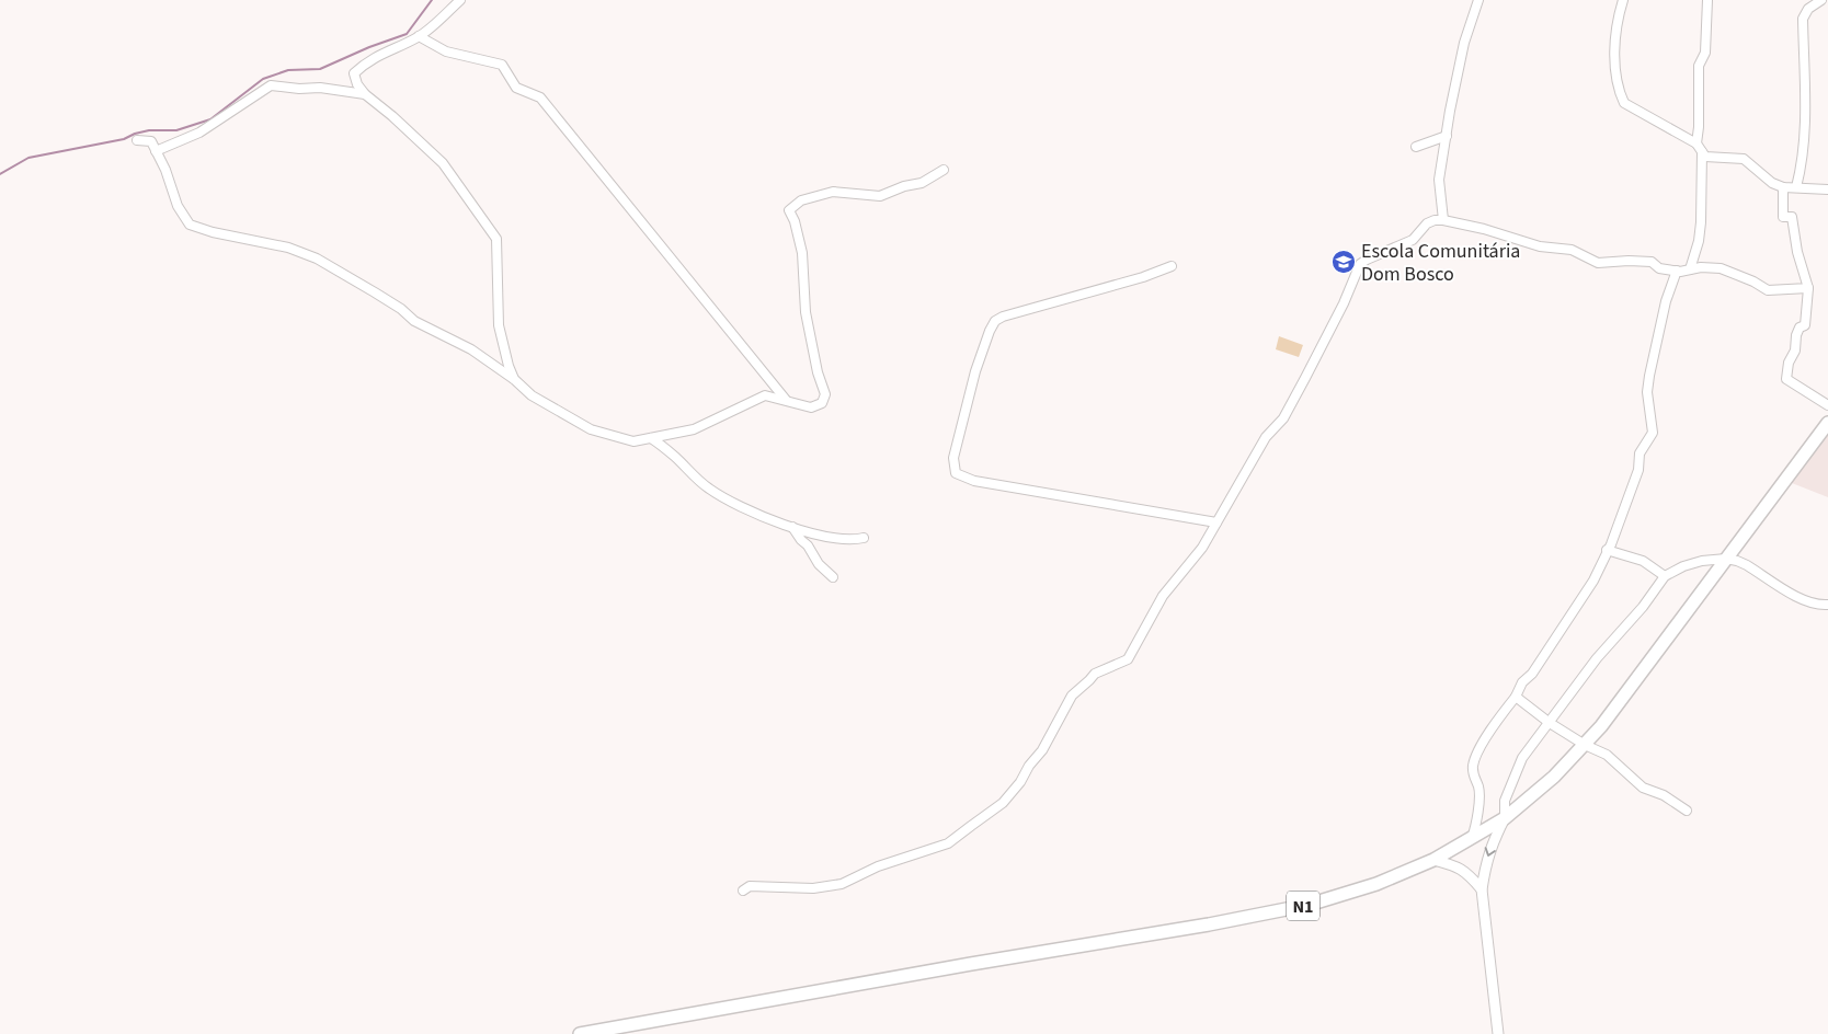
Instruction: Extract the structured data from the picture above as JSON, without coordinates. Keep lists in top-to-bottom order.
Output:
{
  "streets": {
    "highway": ["N1"]
  },
  "places": {
    "school or university": ["Escola Comunitária Dom Bosco"]
  }
}
